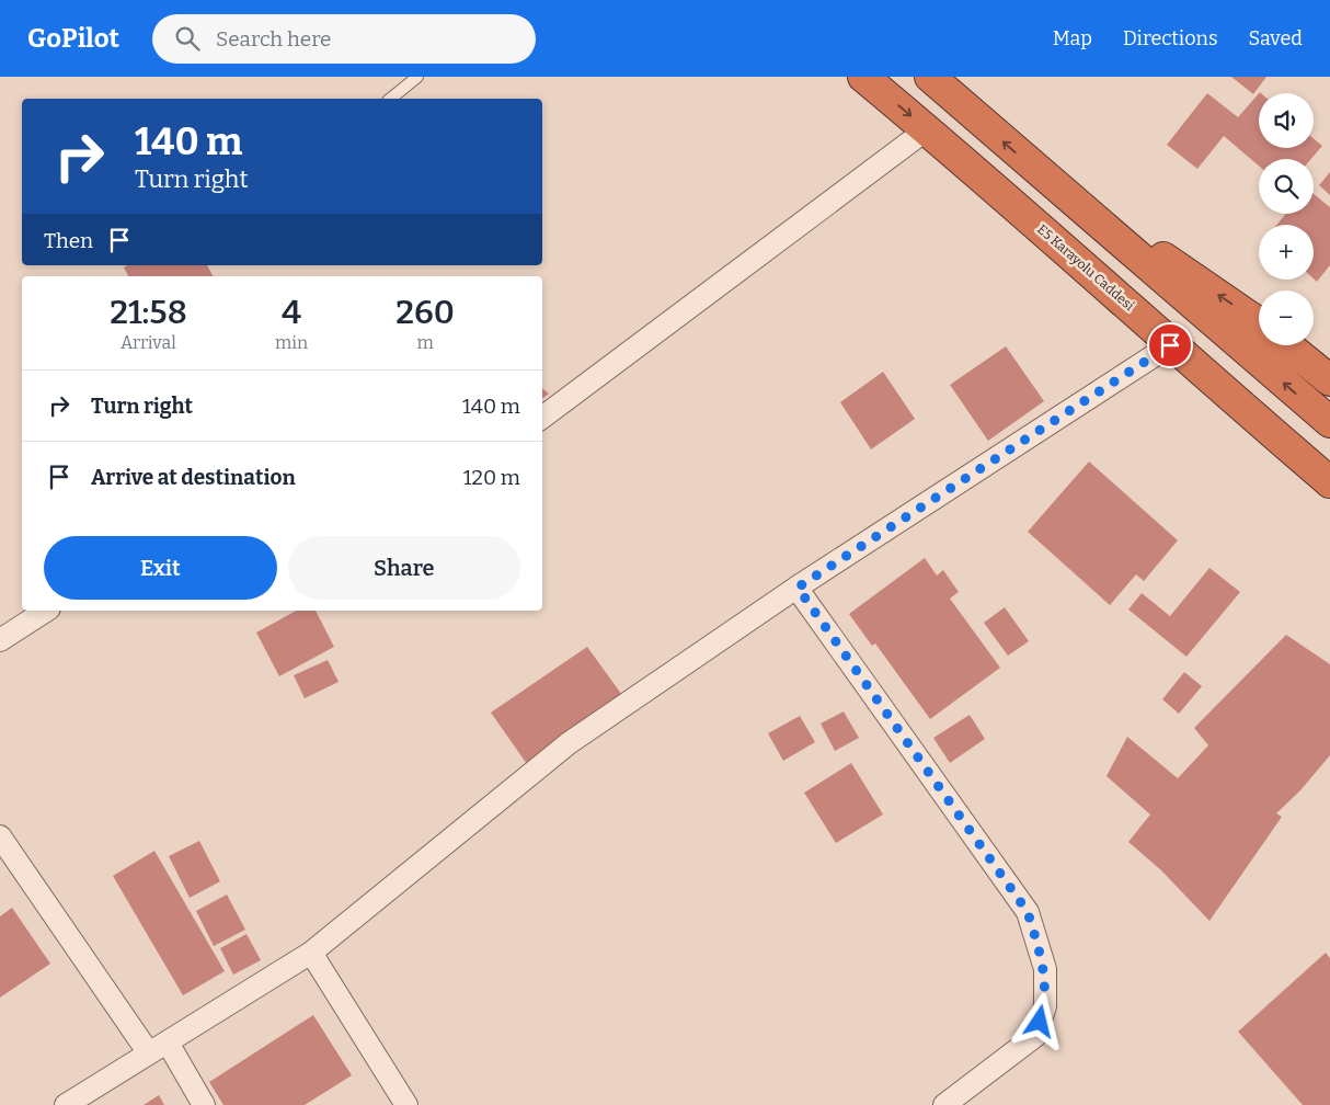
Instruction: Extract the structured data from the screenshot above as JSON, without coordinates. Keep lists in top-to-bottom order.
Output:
{
  "streets": {
    "highway": ["E5 Karayolu Caddesi"]
  },
  "page": {
    "header": "GoPilot",
    "search": "Search here",
    "nav": ["Map", "Directions", "Saved"],
    "map_buttons": ["+", "−"],
    "turn": ["140 m", "Turn right"],
    "then": "Then",
    "eta": [
      "21:58",
      "Arrival",
      "4",
      "min",
      "260",
      "m"
    ],
    "list": [
      {
        "name": "Turn right",
        "value": "140 m"
      },
      {
        "name": "Arrive at destination",
        "value": "120 m"
      }
    ],
    "buttons": ["Exit", "Share"]
  }
}
